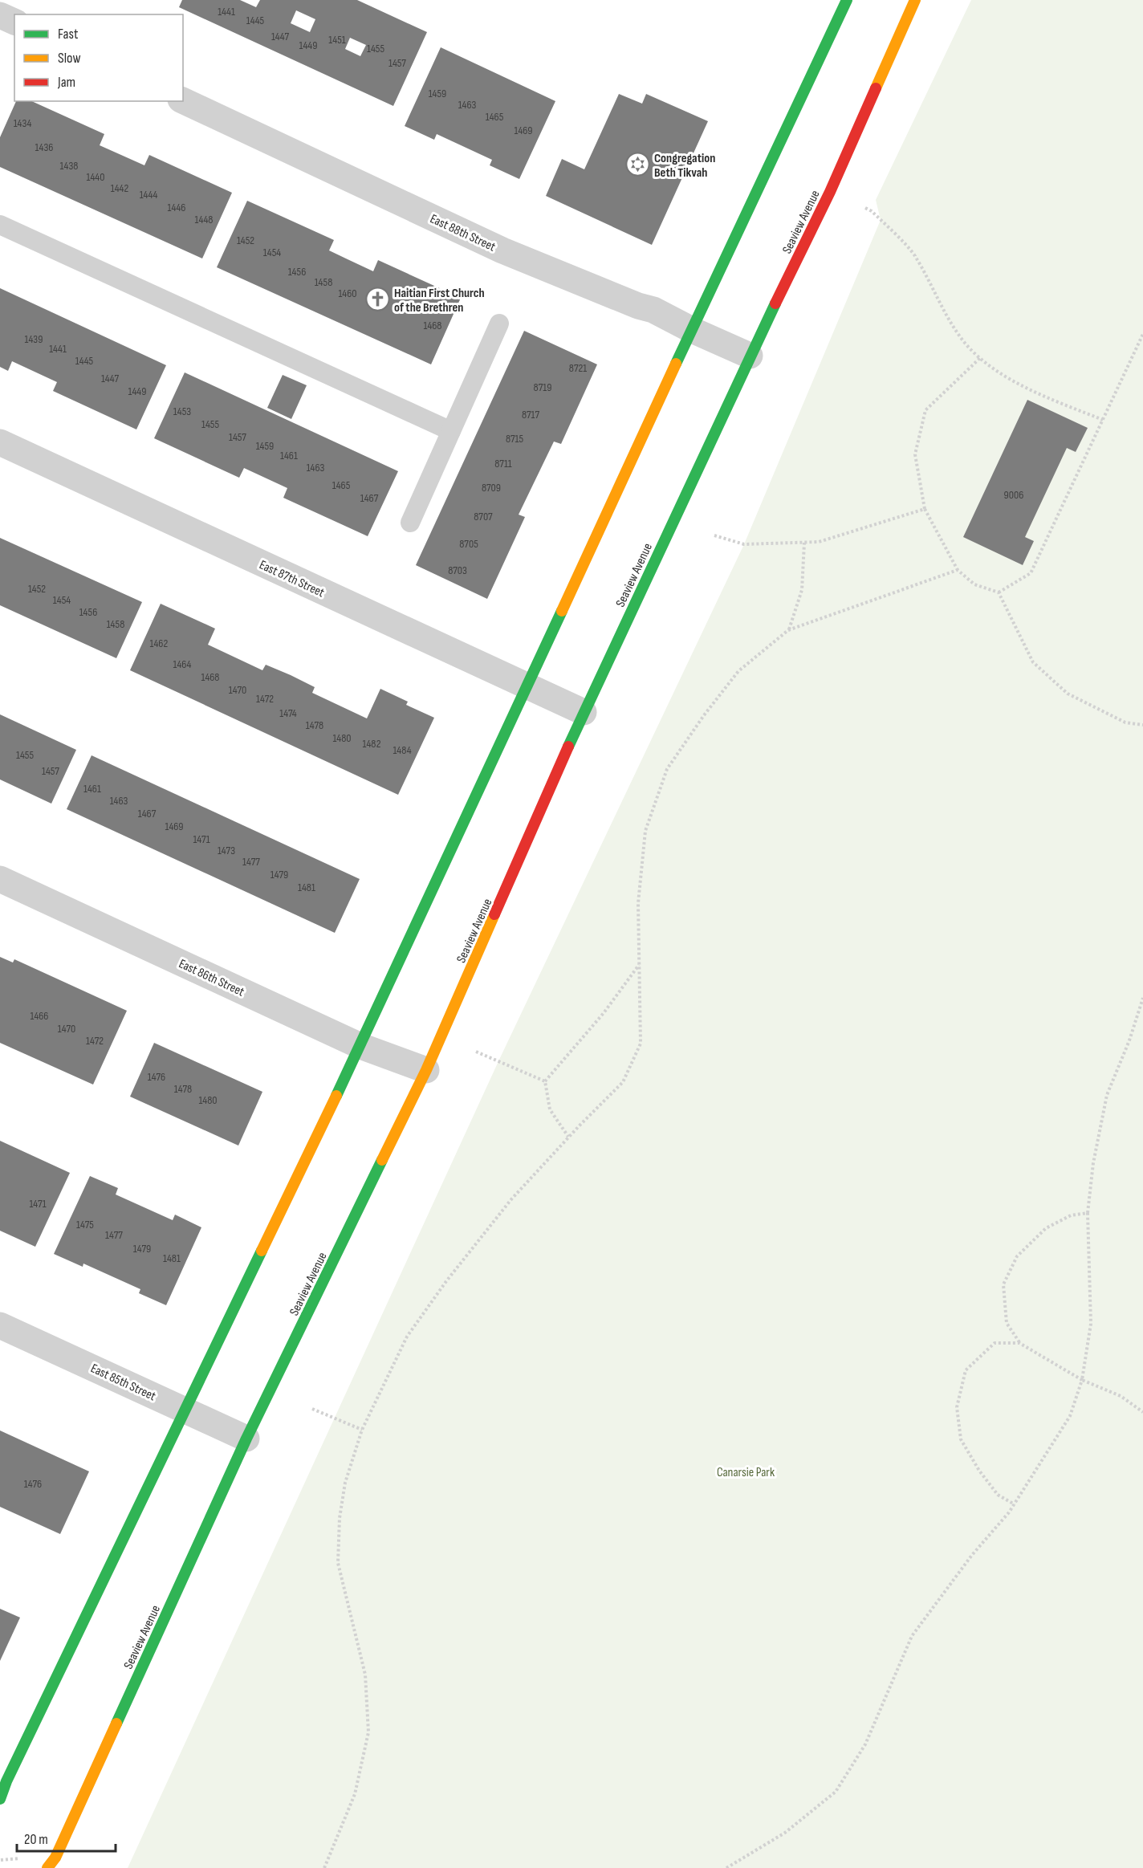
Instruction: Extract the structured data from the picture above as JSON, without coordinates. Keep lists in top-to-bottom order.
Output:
{
  "streets": {
    "street": [
      "Seaview Avenue",
      "East 88th Street",
      "East 87th Street",
      "East 86th Street",
      "East 85th Street"
    ]
  },
  "crossings": [
    ["Seaview Avenue", "East 88th Street"],
    ["Seaview Avenue", "East 87th Street"],
    ["Seaview Avenue", "East 86th Street"],
    ["Seaview Avenue", "East 85th Street"]
  ],
  "parks": ["Canarsie Park"],
  "places": {
    "synagogue": ["Congregation Beth Tikvah"],
    "church": ["Haitian First Church of the Brethren"]
  },
  "house_numbers": [
    "1441",
    "1445",
    "1447",
    "1451",
    "1449",
    "1455",
    "1457",
    "1459",
    "1463",
    "1465",
    "1434",
    "1469",
    "1436",
    "1438",
    "1440",
    "1442",
    "1444",
    "1446",
    "1448",
    "1452",
    "1454",
    "1456",
    "1458",
    "1460",
    "1468",
    "1439",
    "1441",
    "1445",
    "8721",
    "1447",
    "8719",
    "1449",
    "1453",
    "8717",
    "1455",
    "1457",
    "8715",
    "1459",
    "1461",
    "8711",
    "1463",
    "1465",
    "8709",
    "9006",
    "1467",
    "8707",
    "8705",
    "8703",
    "1452",
    "1454",
    "1456",
    "1458",
    "1462",
    "1464",
    "1468",
    "1470",
    "1472",
    "1474",
    "1478",
    "1480",
    "1482",
    "1484",
    "1455",
    "1457",
    "1461",
    "1463",
    "1467",
    "1469",
    "1471",
    "1473",
    "1477",
    "1479",
    "1481",
    "1466",
    "1470",
    "1472",
    "1476",
    "1478",
    "1480",
    "1471",
    "1475",
    "1477",
    "1479",
    "1481",
    "1476"
  ],
  "legend": ["Fast", "Slow", "Jam"],
  "scale_bar": "20 m"
}
